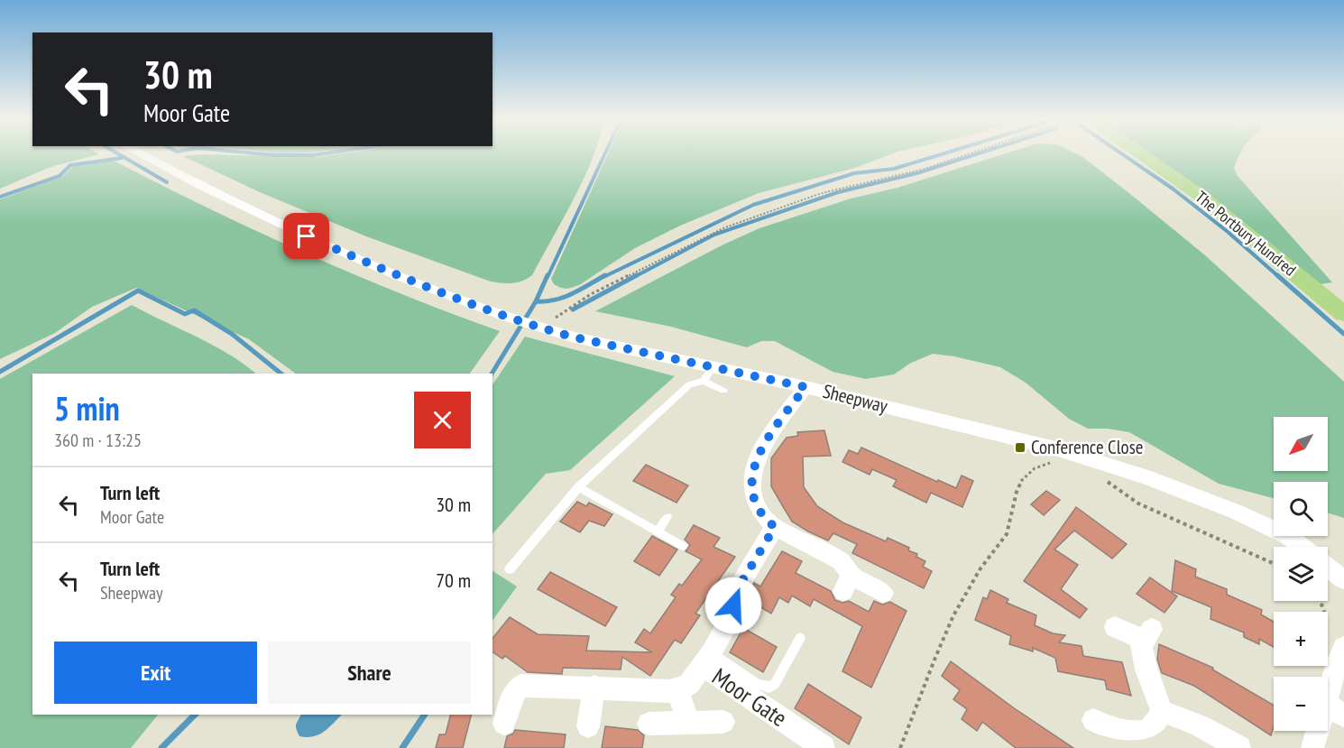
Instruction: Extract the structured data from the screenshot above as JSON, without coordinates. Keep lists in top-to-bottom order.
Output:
{
  "streets": {
    "main road": ["The Portbury Hundred"],
    "street": ["Sheepway", "Moor Gate"]
  },
  "places": {
    "transit": ["Conference Close"]
  },
  "north": "bottom left",
  "page": {
    "turn": ["30 m", "Moor Gate"],
    "heading": ["5 min", "360 m · 13:25"],
    "map_buttons": ["+", "−"],
    "list": [
      {
        "name": "Turn left",
        "note": "Moor Gate",
        "value": "30 m"
      },
      {
        "name": "Turn left",
        "note": "Sheepway",
        "value": "70 m"
      }
    ],
    "buttons": ["Exit", "Share"]
  }
}
